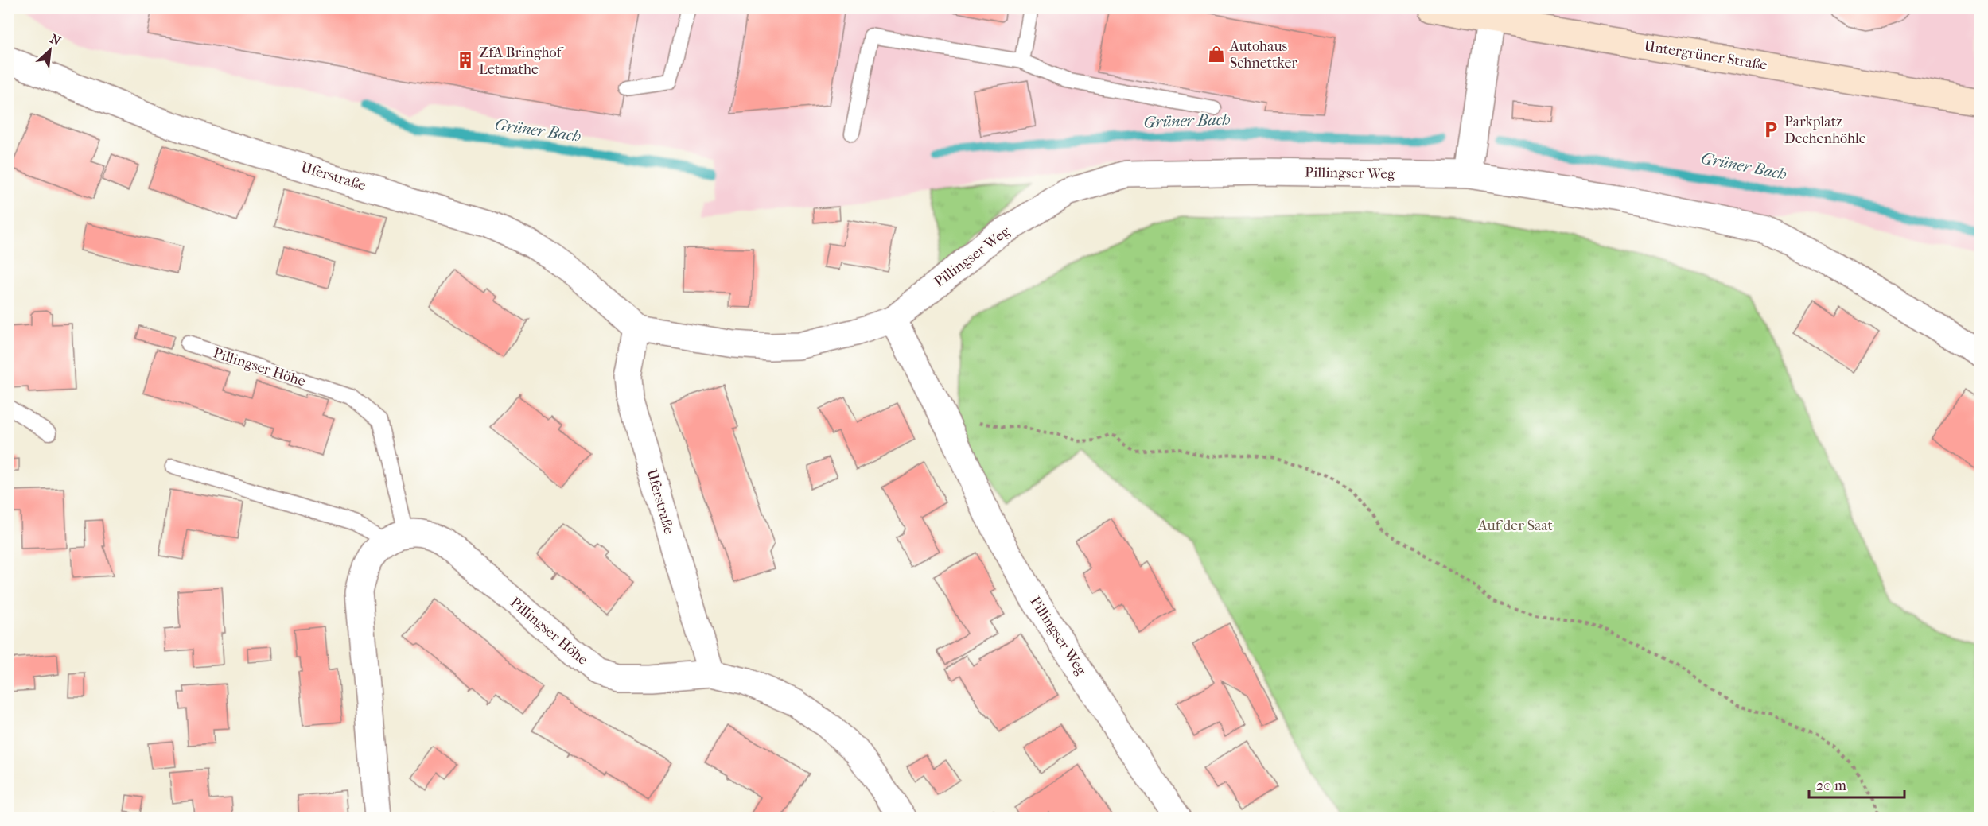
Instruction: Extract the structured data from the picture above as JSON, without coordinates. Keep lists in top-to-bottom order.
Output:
{
  "streets": {
    "main road": ["Untergrüner Straße"],
    "street": ["Pillingser Weg", "Uferstraße", "Pillingser Höhe"]
  },
  "crossings": [
    ["Uferstraße", "Pillingser Höhe"]
  ],
  "water": ["Grüner Bach"],
  "parks": ["Auf der Saat"],
  "places": {
    "shop": ["Autohaus Schnettker"],
    "building": ["ZfA Bringhof Letmathe"],
    "parking": ["Parkplatz Dechenhöhle"]
  },
  "scale_bar": "20 m",
  "north": "top right"
}
